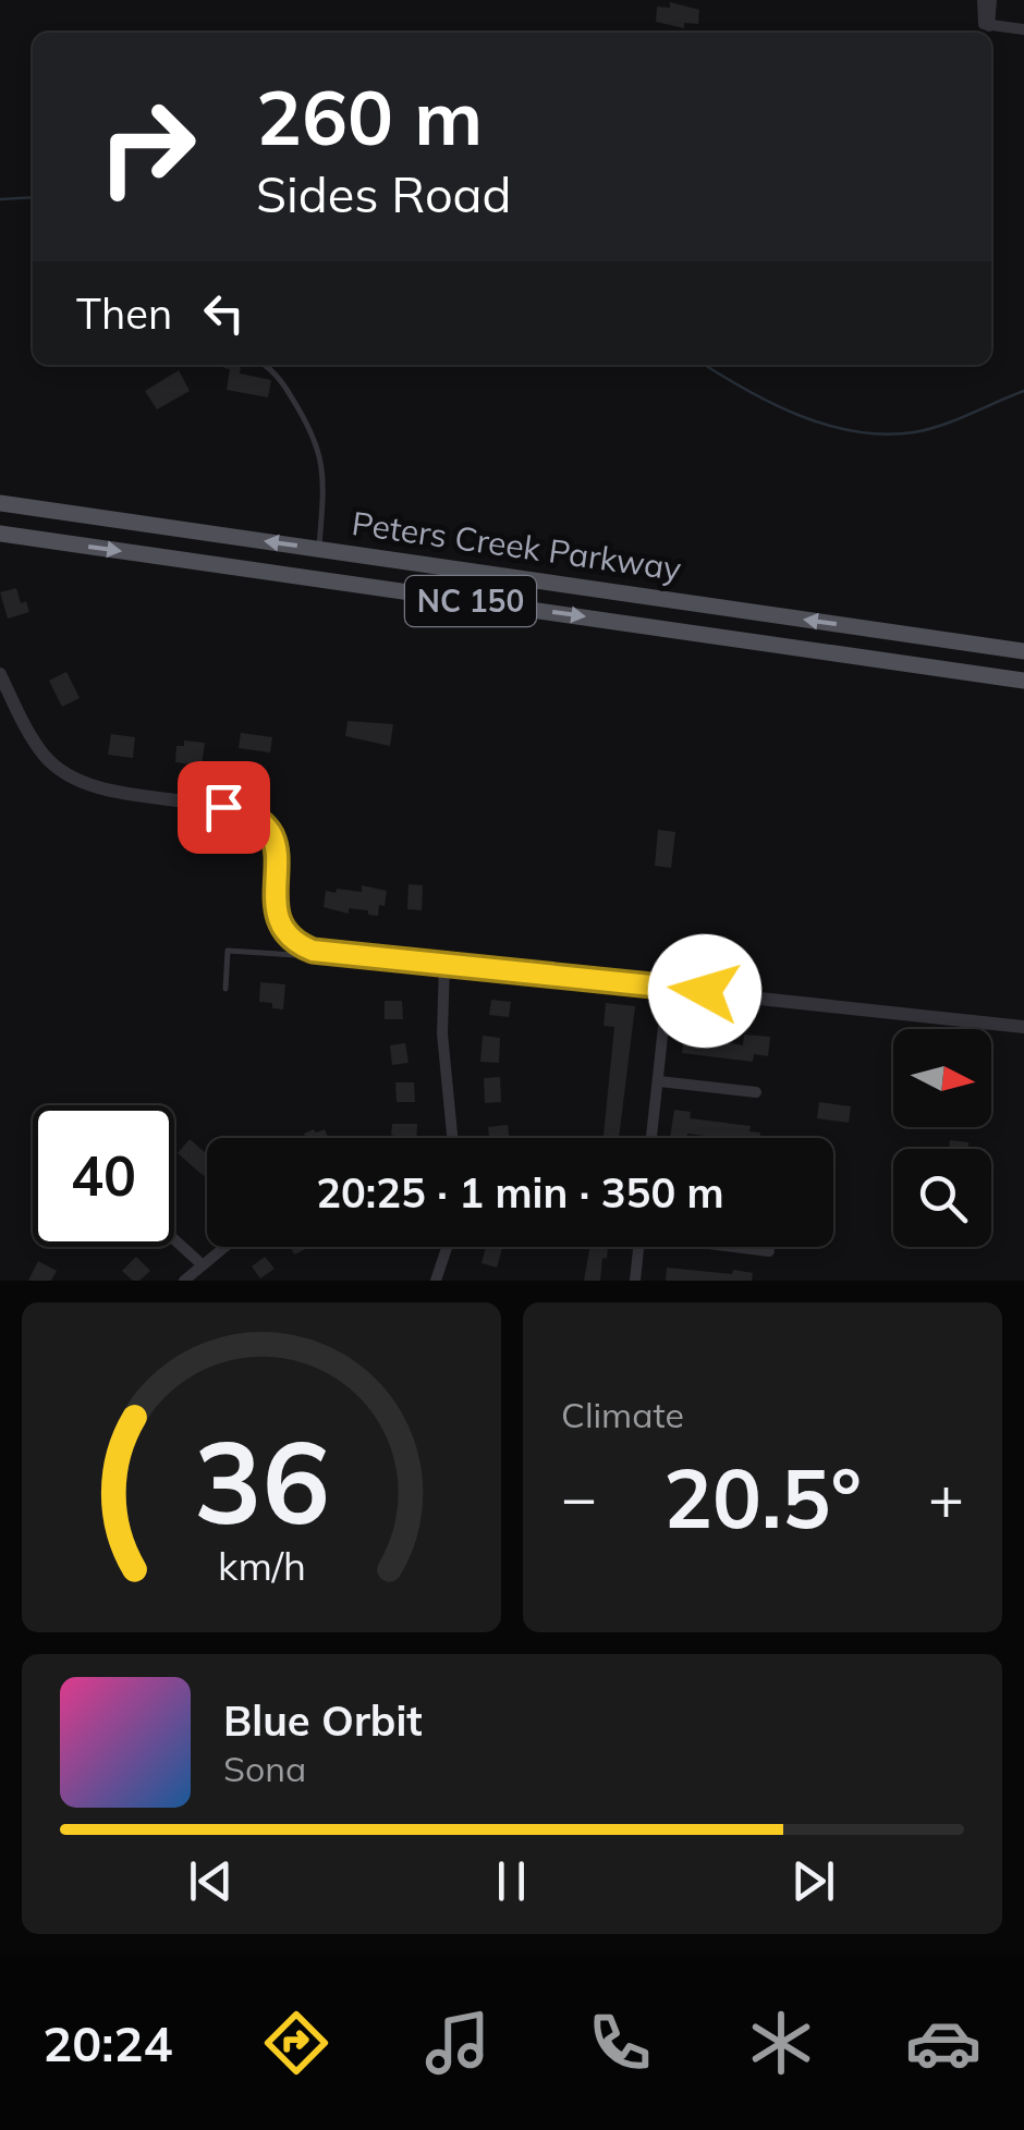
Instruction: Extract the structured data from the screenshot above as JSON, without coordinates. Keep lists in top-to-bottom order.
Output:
{
  "streets": {
    "main road": ["Peters Creek Parkway", "NC 150"]
  },
  "north": "right",
  "page": {
    "turn": ["260 m", "Sides Road"],
    "then": "Then",
    "limit": "40",
    "trip": "20:25 · 1 min · 350 m",
    "tile": "Climate",
    "heat": ["−", "20.5°", "+"],
    "song": ["Blue Orbit", "Sona"],
    "tabs": "20:24",
    "gauge": ["36", "km/h"]
  }
}
